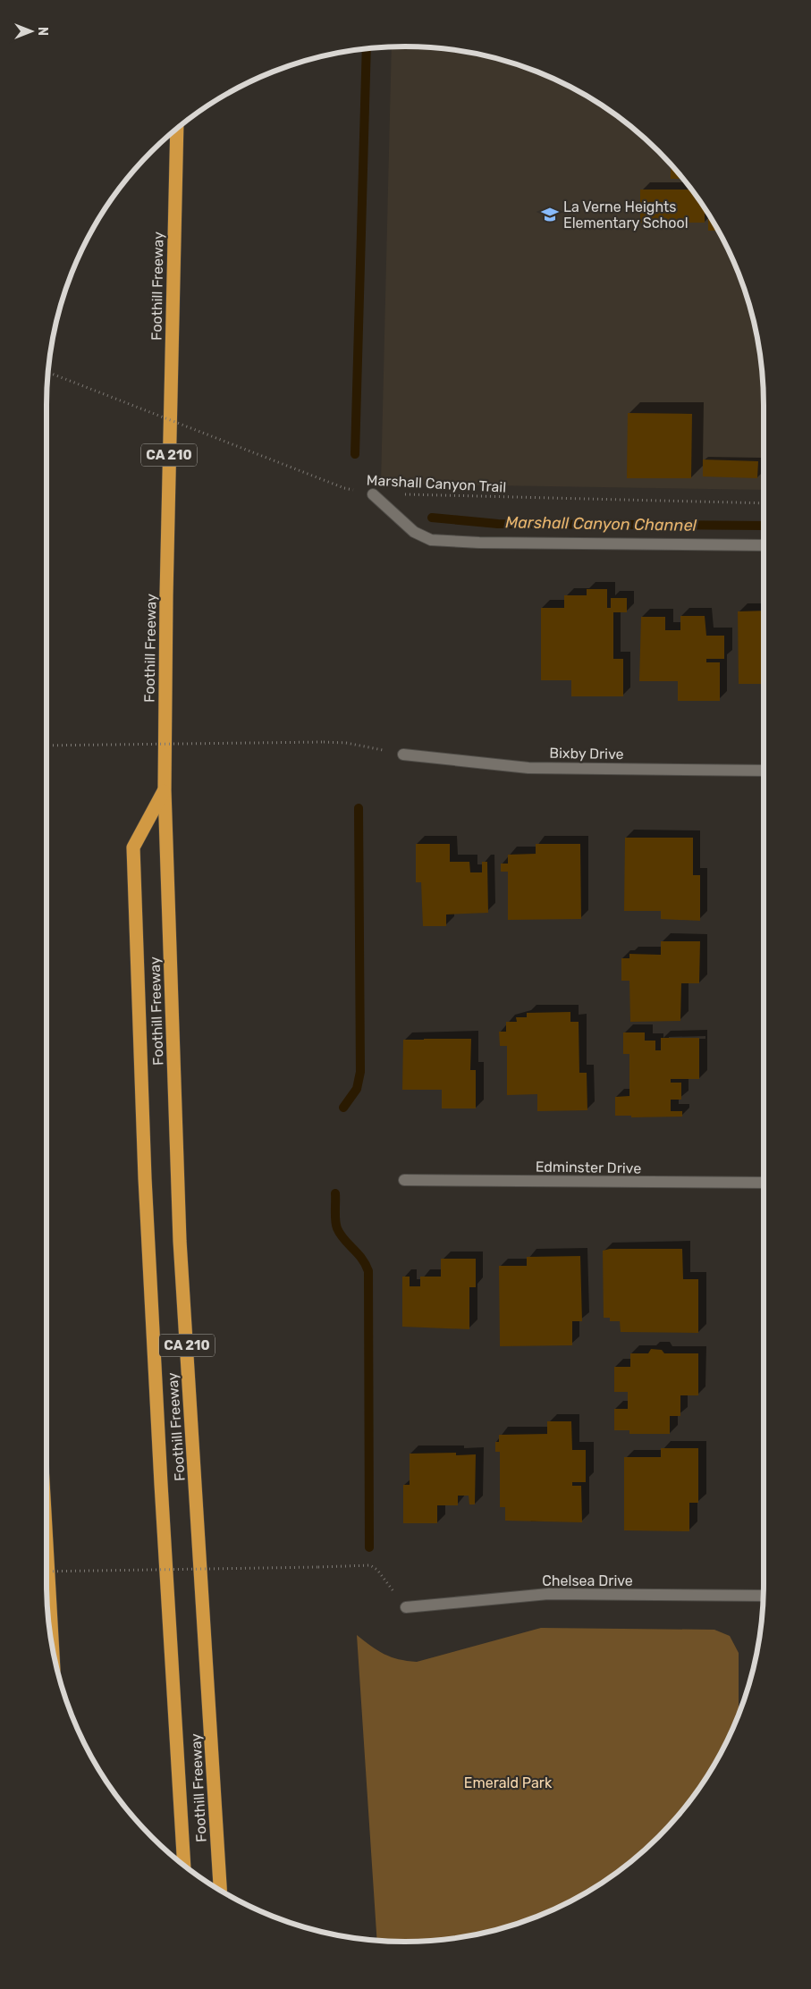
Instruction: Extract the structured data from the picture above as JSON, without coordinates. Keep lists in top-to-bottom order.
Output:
{
  "streets": {
    "highway": ["Foothill Freeway", "CA 210"],
    "street": ["Bixby Drive", "Edminster Drive", "Chelsea Drive"],
    "path": ["Marshall Canyon Trail"]
  },
  "water": ["Marshall Canyon Channel"],
  "parks": ["Emerald Park"],
  "places": {
    "school or university": ["La Verne Heights Elementary School"]
  },
  "north": "right"
}
